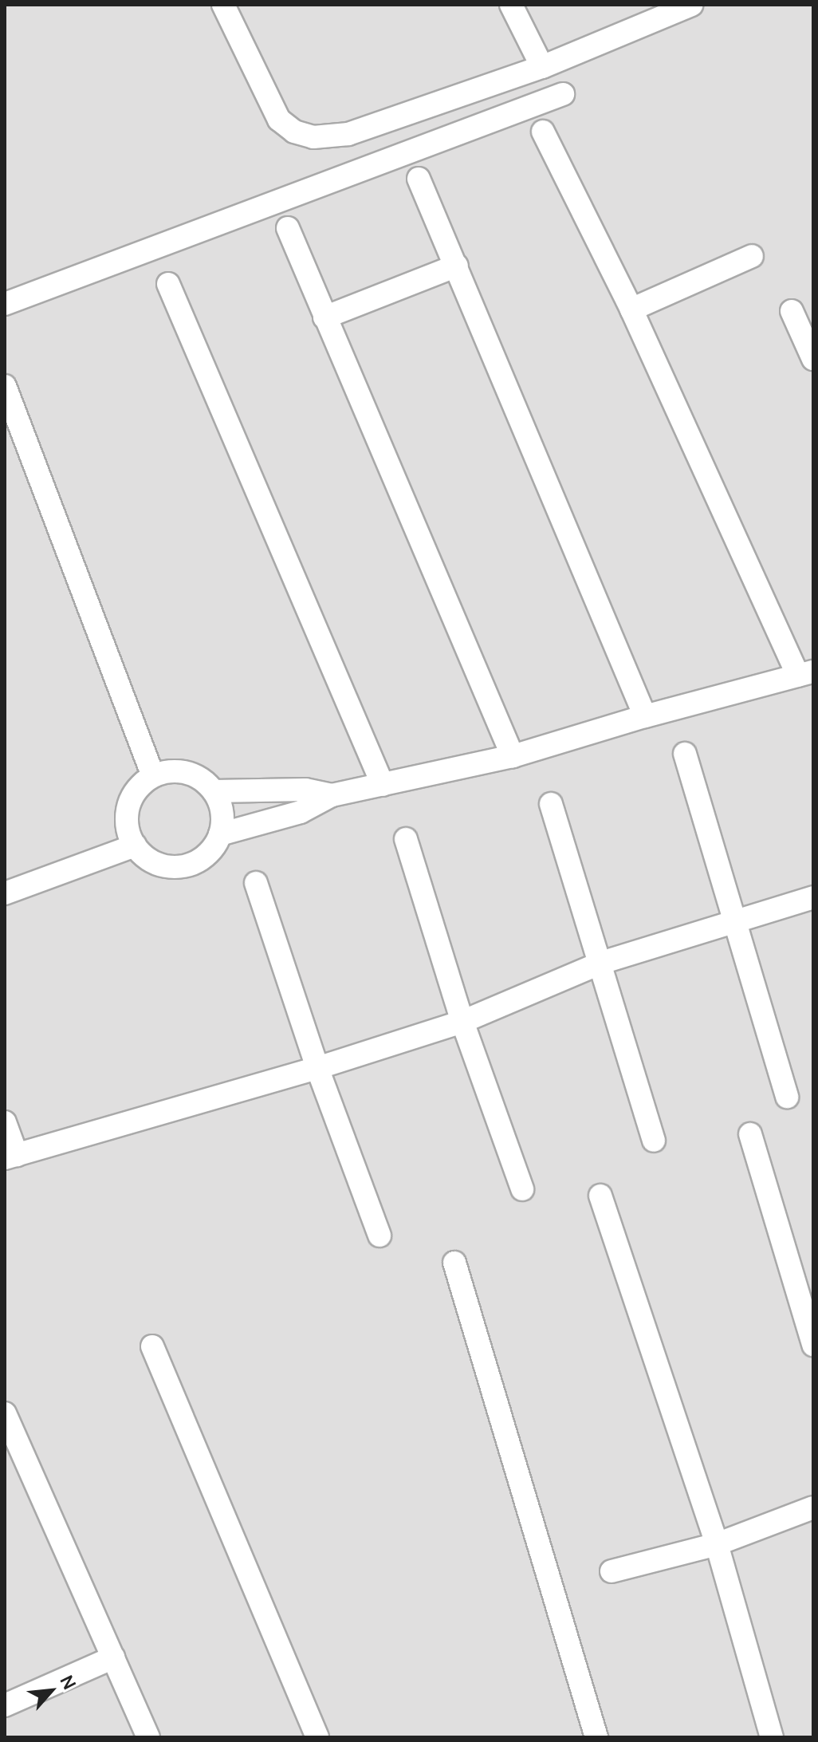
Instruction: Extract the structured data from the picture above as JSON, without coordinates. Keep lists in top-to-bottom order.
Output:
{
  "north": "top right"
}
